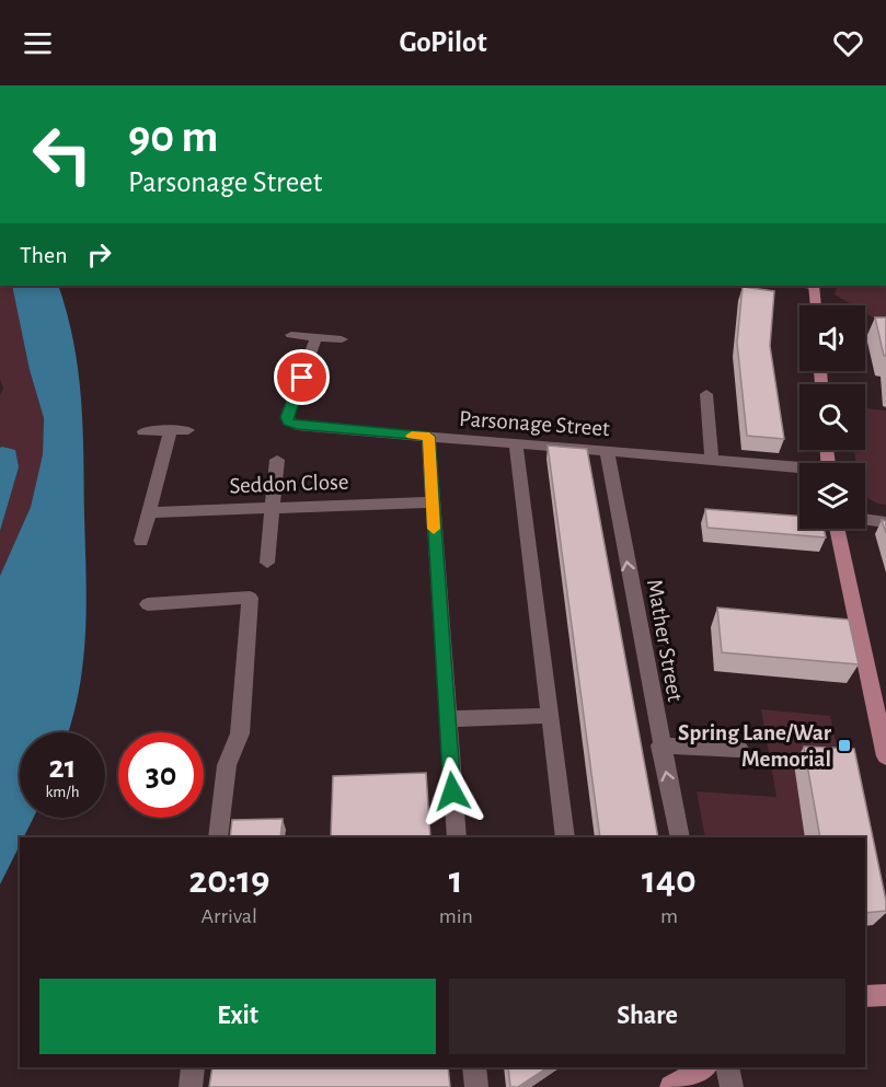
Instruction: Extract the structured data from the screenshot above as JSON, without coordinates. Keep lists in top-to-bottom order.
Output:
{
  "streets": {
    "street": ["Parsonage Street", "Seddon Close", "Mather Street"]
  },
  "crossings": [
    ["Parsonage Street", "Mather Street"]
  ],
  "places": {
    "transit": ["Spring Lane/War Memorial"]
  },
  "page": {
    "header": "GoPilot",
    "turn": ["90 m", "Parsonage Street"],
    "then": "Then",
    "speed": "21 km/h",
    "limit": "30",
    "eta": [
      "20:19",
      "Arrival",
      "1",
      "min",
      "140",
      "m"
    ],
    "buttons": ["Exit", "Share"]
  }
}
